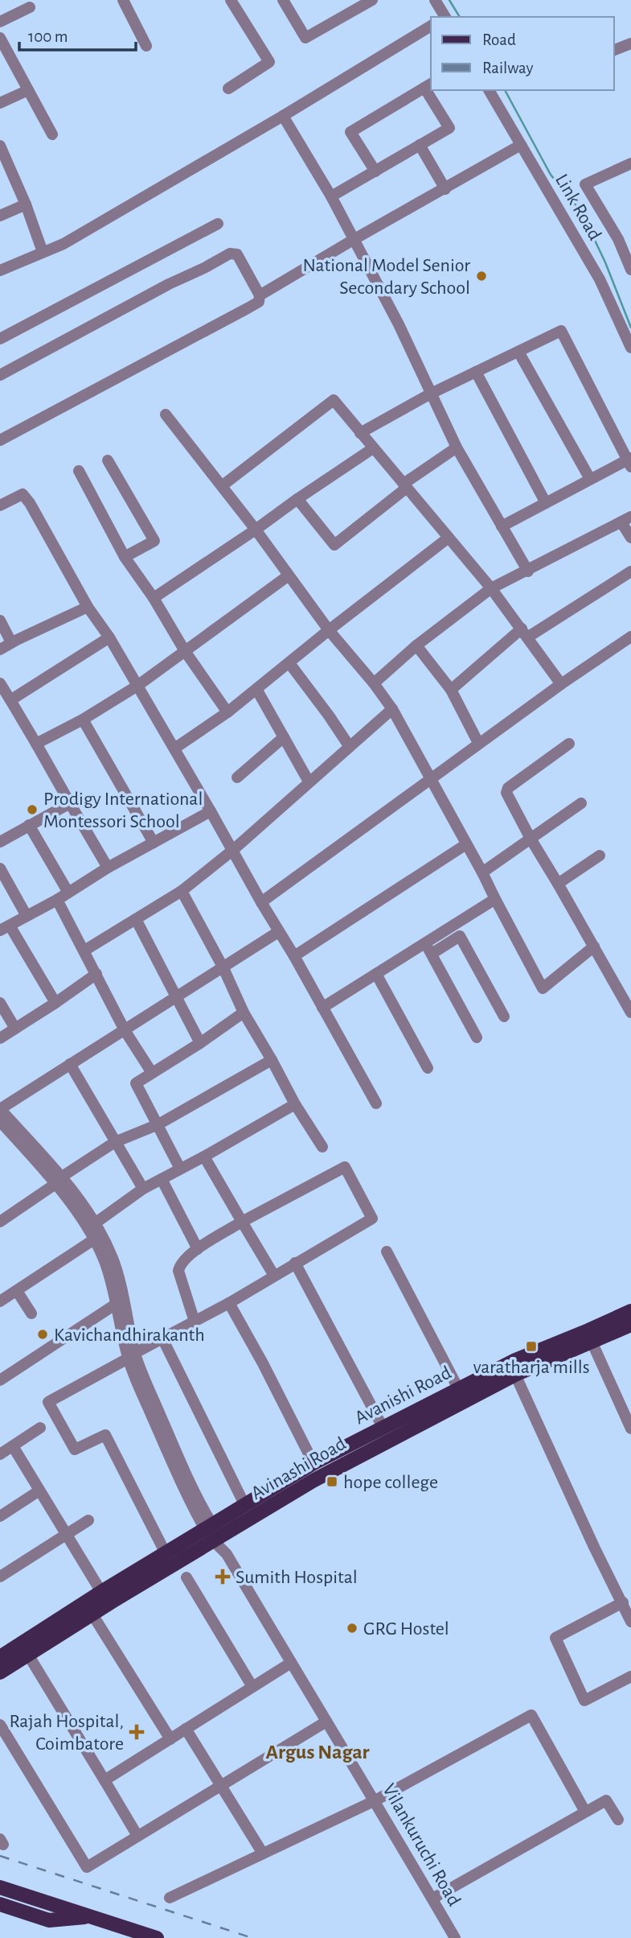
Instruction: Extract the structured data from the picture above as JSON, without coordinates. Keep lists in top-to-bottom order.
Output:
{
  "streets": {
    "main road": ["Avanishi Road", "Avinashi Road"],
    "street": ["Link Road", "Vilankuruchi Road"]
  },
  "crossings": [
    ["Avanishi Road", "Avinashi Road"],
    ["Avanishi Road", "Vilankuruchi Road"],
    ["Avinashi Road", "Vilankuruchi Road"]
  ],
  "districts": ["Argus Nagar"],
  "places": {
    "other": [
      "National Model Senior Secondary School",
      "Prodigy International Montessori School",
      "Kavichandhirakanth",
      "GRG Hostel"
    ],
    "transit": ["varatharja mills", "hope college"],
    "health": ["Sumith Hospital", "Rajah Hospital, Coimbatore"]
  },
  "legend": ["Road", "Railway"],
  "scale_bar": "100 m"
}
